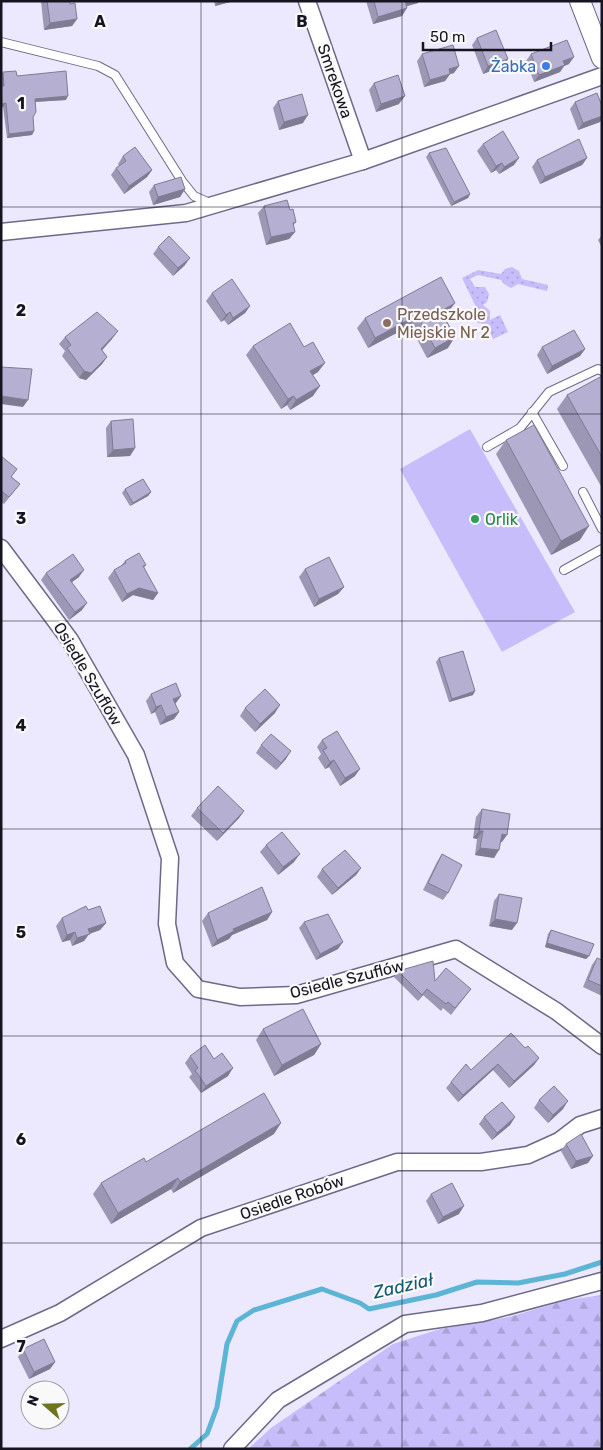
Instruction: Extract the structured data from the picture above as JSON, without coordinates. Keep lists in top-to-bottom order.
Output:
{
  "streets": {
    "street": ["Smrekowa", "Osiedle Szuflów", "Osiedle Robów"]
  },
  "water": ["Zadział"],
  "places": ["Żabka", "Przedszkole Miejskie Nr 2", "Orlik"],
  "scale_bar": "50 m",
  "north": "left",
  "grid": {
    "columns": ["A", "B"],
    "rows": [
      "1",
      "2",
      "3",
      "4",
      "5",
      "6",
      "7"
    ]
  }
}
